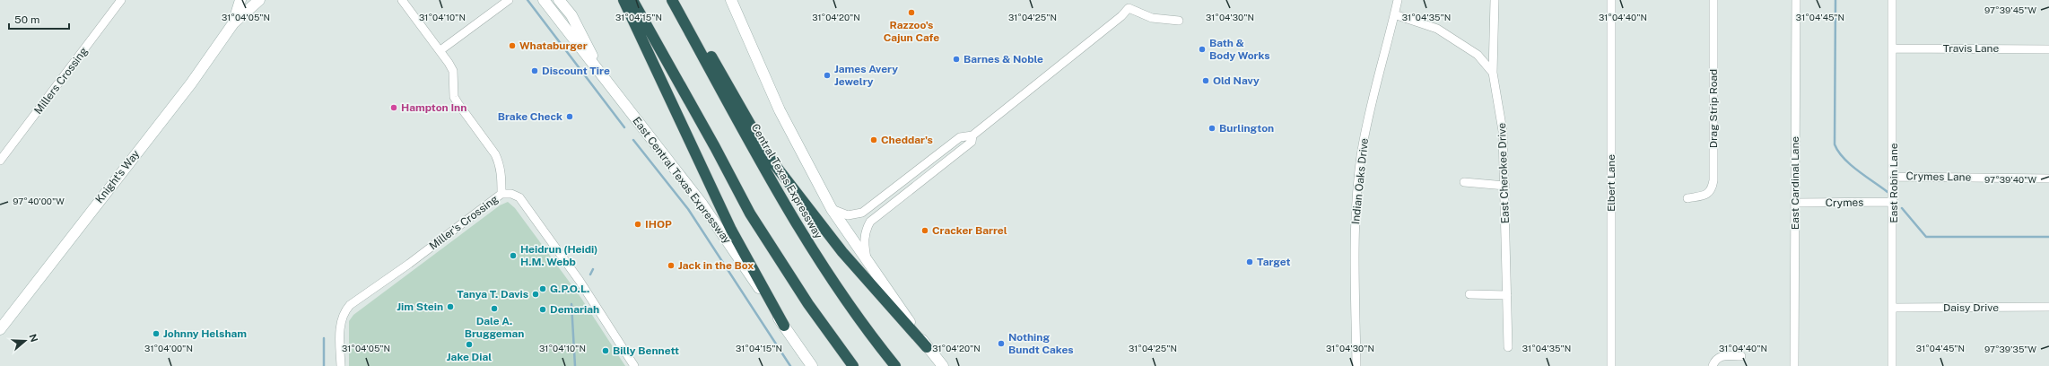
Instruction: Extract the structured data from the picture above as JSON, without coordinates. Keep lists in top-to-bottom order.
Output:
{
  "streets": {
    "highway": ["Central Texas Expressway"],
    "main road": ["Knight's Way", "East Central Texas Expressway"],
    "street": [
      "Travis Lane",
      "Millers Crossing",
      "Drag Strip Road",
      "East Cherokee Drive",
      "Crymes Lane",
      "Indian Oaks Drive",
      "Elbert Lane",
      "East Cardinal Lane",
      "East Robin Lane",
      "Crymes",
      "Miller's Crossing",
      "Daisy Drive"
    ]
  },
  "crossings": [
    ["Travis Lane", "East Robin Lane"],
    ["Crymes Lane", "East Robin Lane"],
    ["East Cardinal Lane", "Crymes"],
    ["East Robin Lane", "Crymes"],
    ["East Robin Lane", "Daisy Drive"]
  ],
  "places": [
    "Razzoo's Cajun Cafe",
    "Whataburger",
    "Bath & Body Works",
    "Barnes & Noble",
    "Discount Tire",
    "James Avery Jewelry",
    "Old Navy",
    "Hampton Inn",
    "Brake Check",
    "Burlington",
    "Cheddar's",
    "IHOP",
    "Cracker Barrel",
    "Heidrun (Heidi) H.M. Webb",
    "Target",
    "Jack in the Box",
    "G.P.O.L.",
    "Tanya T. Davis",
    "Jim Stein",
    "Dale A. Bruggeman",
    "Demariah",
    "Johnny Helsham",
    "Nothing Bundt Cakes",
    "Jake Dial",
    "Billy Bennett"
  ],
  "scale_bar": "50 m",
  "north": "right",
  "coordinates": [
    "97°39'45\"W",
    "31°04'05\"N",
    "31°04'10\"N",
    "31°04'15\"N",
    "31°04'25\"N",
    "31°04'30\"N",
    "31°04'35\"N",
    "31°04'20\"N",
    "31°04'40\"N",
    "31°04'45\"N",
    "97°39'40\"W",
    "97°40'00\"W",
    "31°04'00\"N",
    "97°39'35\"W"
  ]
}
